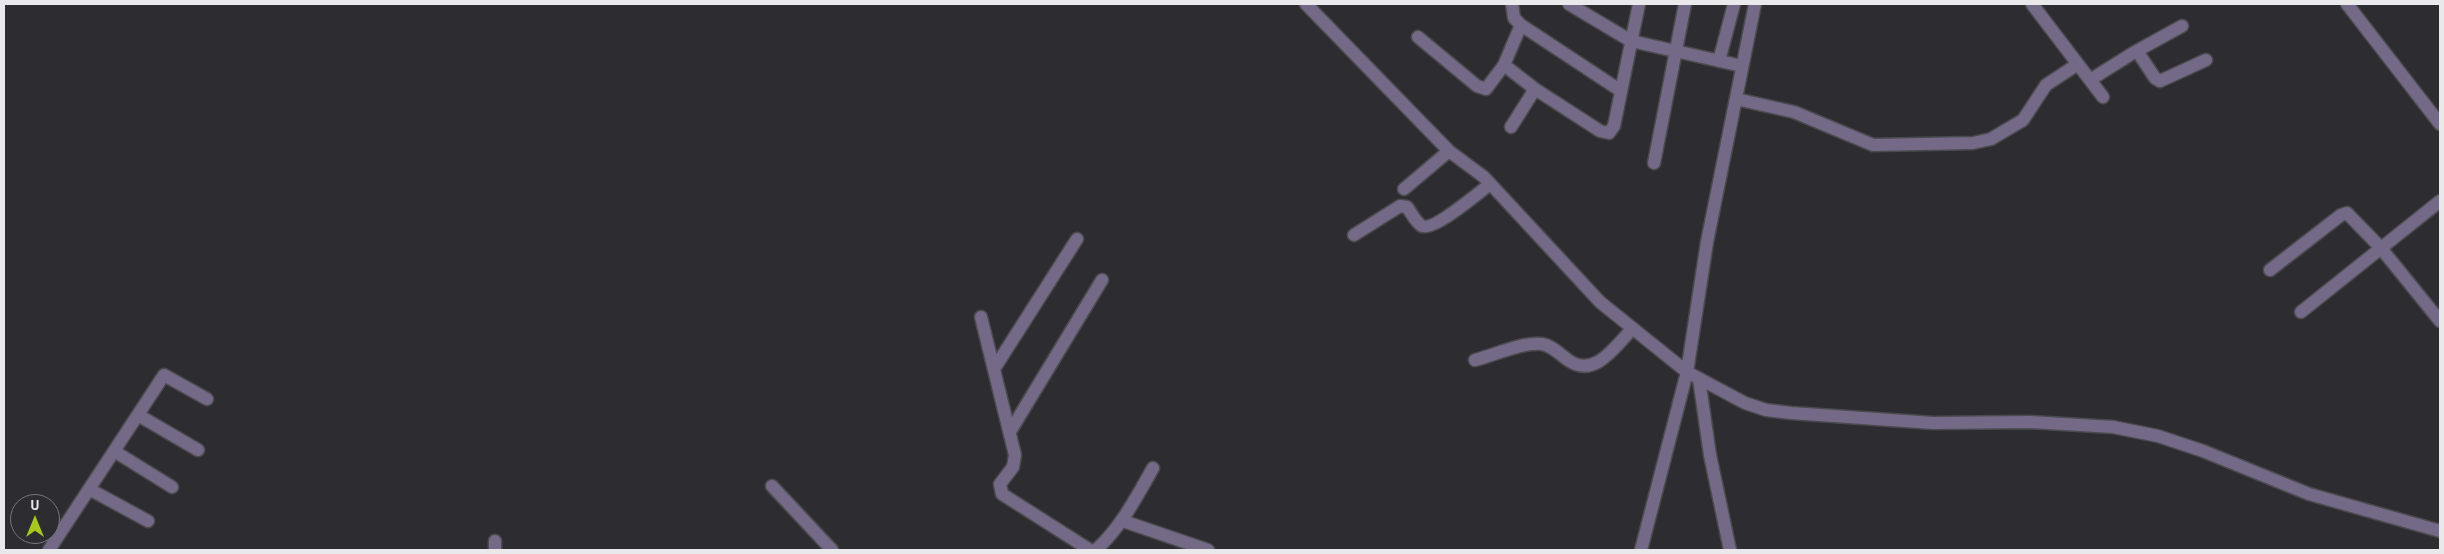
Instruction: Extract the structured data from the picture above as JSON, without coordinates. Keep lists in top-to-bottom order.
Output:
{
  "north": "top"
}
